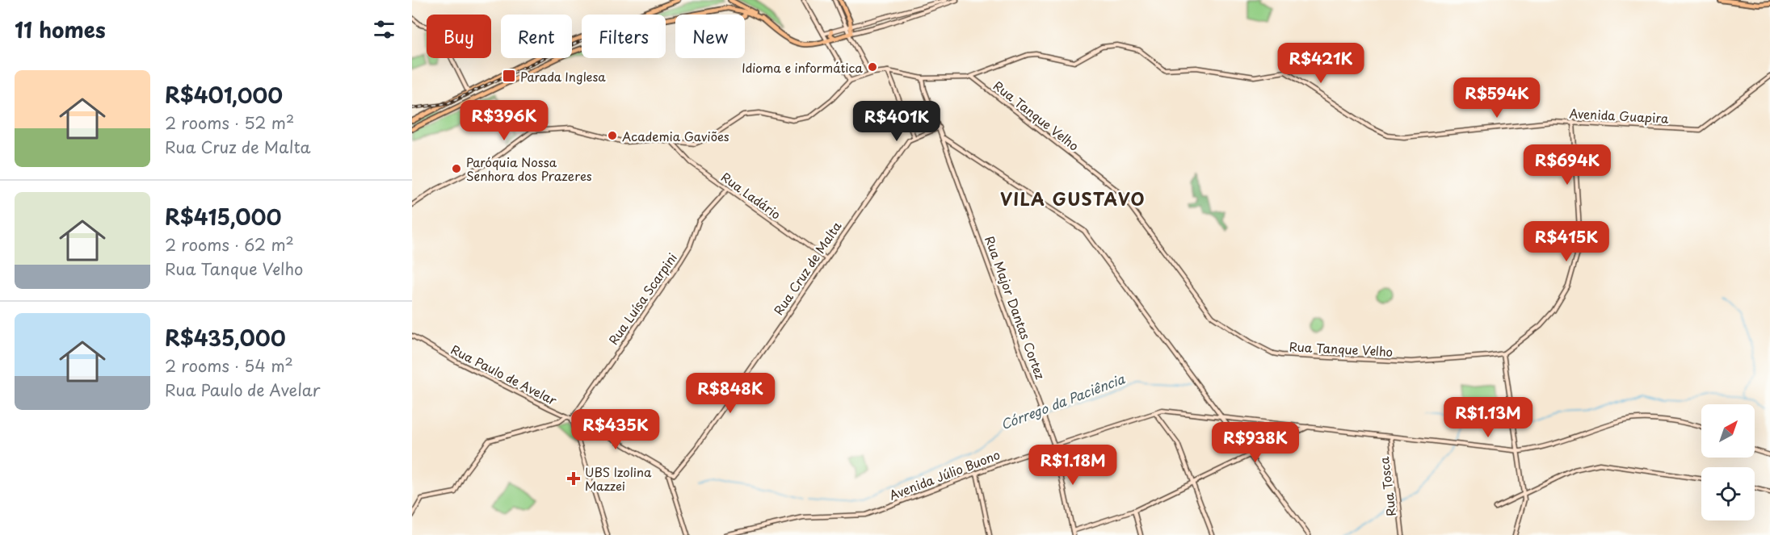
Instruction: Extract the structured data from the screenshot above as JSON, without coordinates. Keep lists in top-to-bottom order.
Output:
{
  "streets": {
    "street": [
      "Rua Tanque Velho",
      "Avenida Guapira",
      "Rua Ladário",
      "Rua Cruz de Malta",
      "Rua Luísa Scarpini",
      "Rua Major Dantas Cortez",
      "Rua Paulo de Avelar",
      "Avenida Júlio Buono",
      "Rua Tosca"
    ]
  },
  "crossings": [
    ["Rua Tanque Velho", "Avenida Guapira"],
    ["Avenida Guapira", "Rua Major Dantas Cortez"],
    ["Rua Ladário", "Rua Cruz de Malta"],
    ["Rua Ladário", "Rua Luísa Scarpini"],
    ["Rua Cruz de Malta", "Rua Paulo de Avelar"],
    ["Rua Luísa Scarpini", "Rua Paulo de Avelar"],
    ["Rua Major Dantas Cortez", "Avenida Júlio Buono"],
    ["Avenida Júlio Buono", "Rua Tosca"]
  ],
  "districts": ["VILA GUSTAVO"],
  "water": ["Córrego da Paciência"],
  "places": {
    "other": ["Idioma e informática", "Academia Gaviões", "Paróquia Nossa Senhora dos Prazeres"],
    "transit": ["Parada Inglesa"],
    "health": ["UBS Izolina Mazzei"]
  },
  "north": "top right",
  "page": {
    "heading": "11 homes",
    "chip": [
      "Buy",
      "Rent",
      "Filters",
      "New"
    ],
    "price": [
      "R$421K",
      "R$594K",
      "R$396K",
      "R$401K",
      "R$694K",
      "R$415K",
      "R$848K",
      "R$1.13M",
      "R$435K",
      "R$938K",
      "R$1.18M"
    ],
    "list": [
      {
        "name": "R$401,000",
        "note": "2 rooms · 52 m² · Rua Cruz de Malta"
      },
      {
        "name": "R$415,000",
        "note": "2 rooms · 62 m² · Rua Tanque Velho"
      },
      {
        "name": "R$435,000",
        "note": "2 rooms · 54 m² · Rua Paulo de Avelar"
      }
    ]
  }
}
